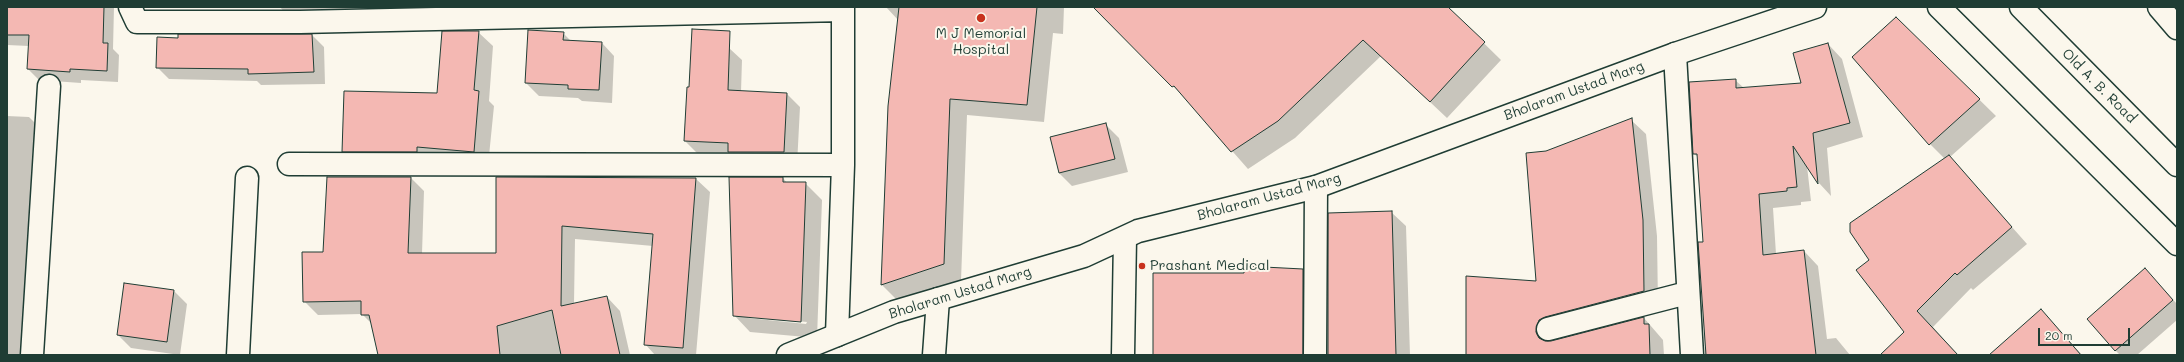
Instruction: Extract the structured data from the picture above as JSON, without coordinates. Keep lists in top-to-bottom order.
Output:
{
  "streets": {
    "street": ["Old A. B. Road", "Bholaram Ustad Marg"]
  },
  "places": ["M J Memorial Hospital", "Prashant Medical"],
  "scale_bar": "20 m"
}
